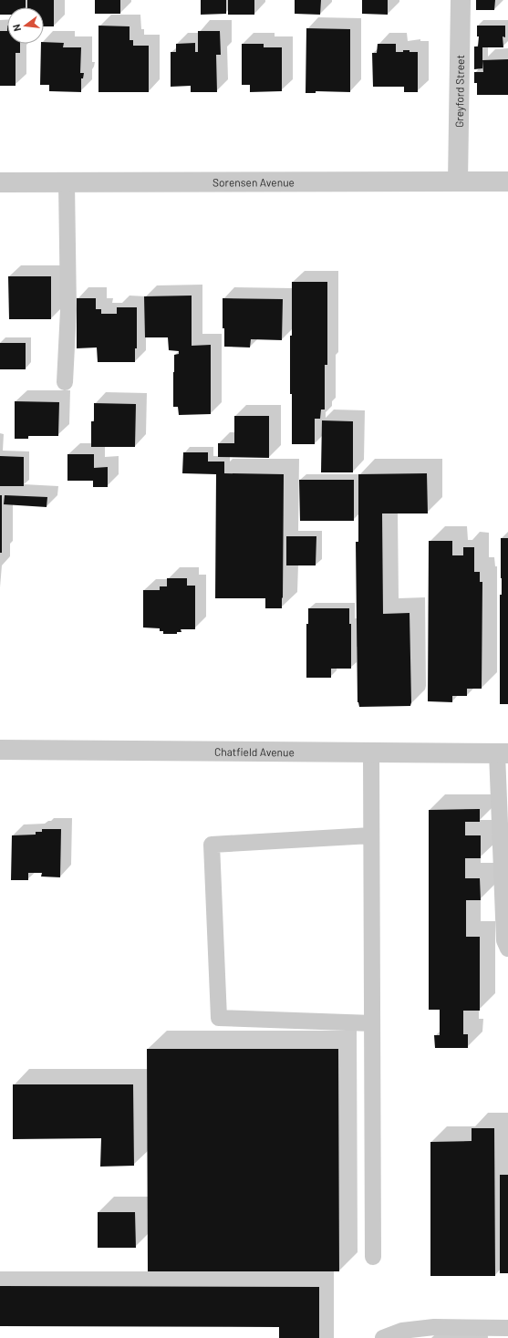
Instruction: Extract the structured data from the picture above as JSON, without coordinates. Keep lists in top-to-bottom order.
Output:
{
  "streets": {
    "street": ["Greyford Street", "Sorensen Avenue", "Chatfield Avenue"]
  },
  "crossings": [
    ["Greyford Street", "Sorensen Avenue"]
  ],
  "north": "left"
}
